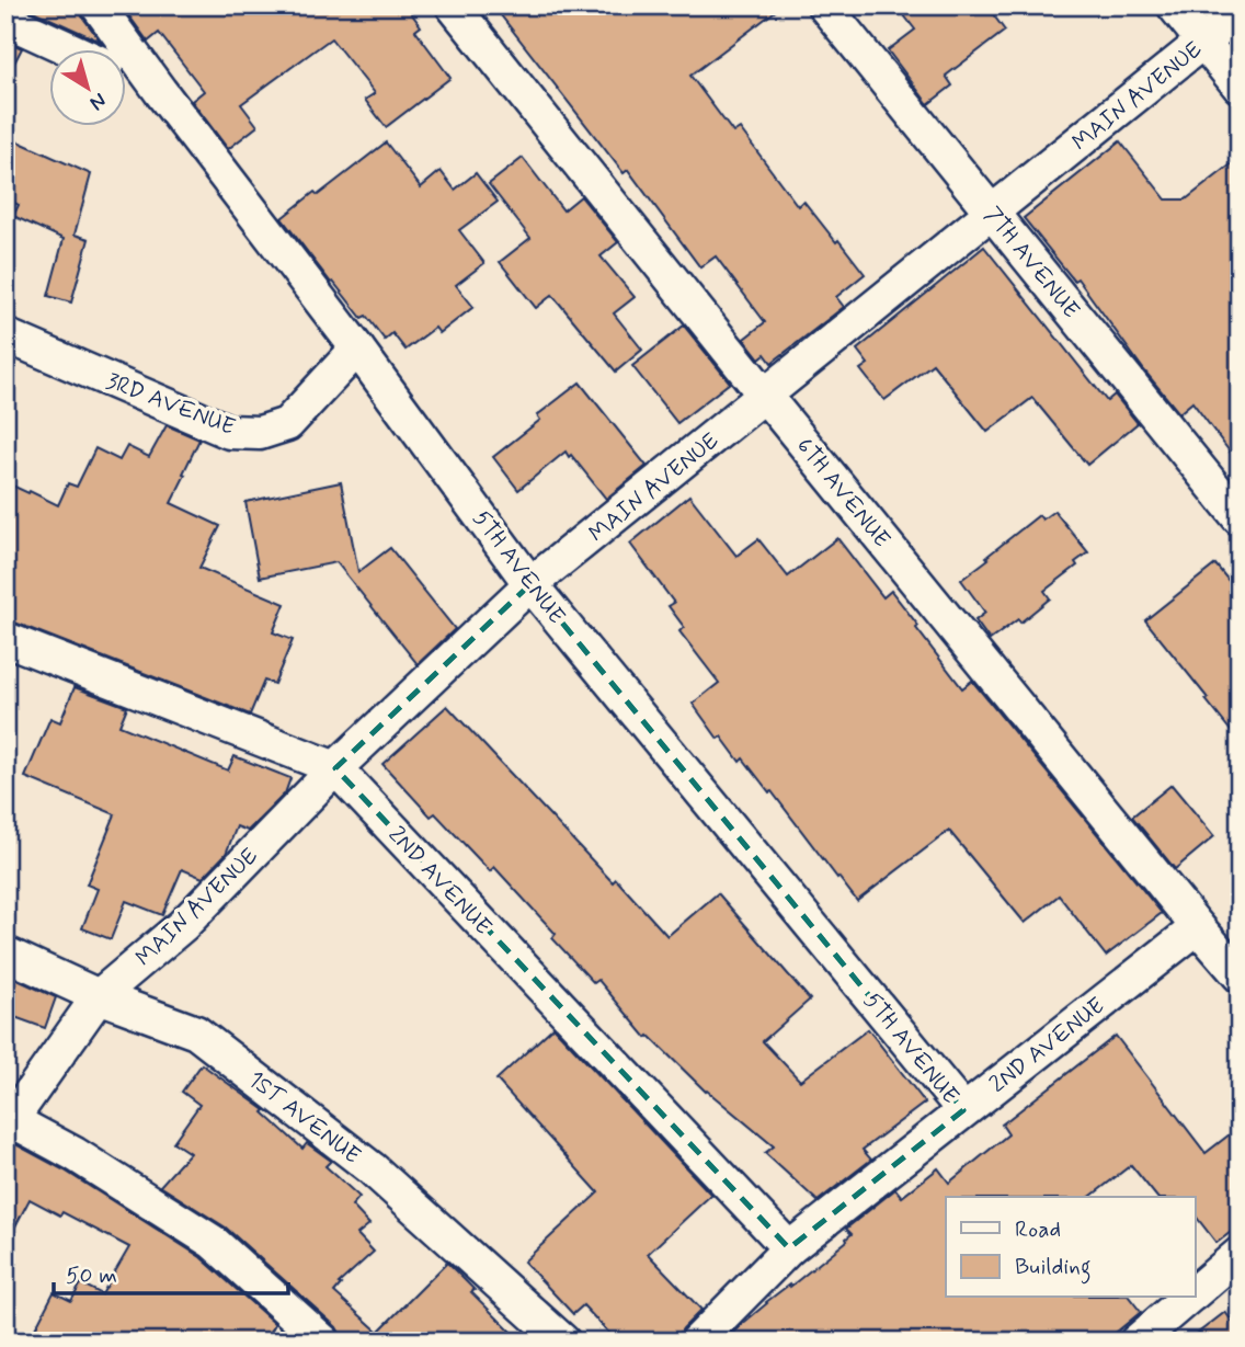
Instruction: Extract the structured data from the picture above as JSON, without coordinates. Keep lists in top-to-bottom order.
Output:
{
  "streets": {
    "street": [
      "MAIN AVENUE",
      "7TH AVENUE",
      "3RD AVENUE",
      "6TH AVENUE",
      "5TH AVENUE",
      "2ND AVENUE",
      "1ST AVENUE"
    ]
  },
  "crossings": [
    ["MAIN AVENUE", "7TH AVENUE"],
    ["MAIN AVENUE", "6TH AVENUE"],
    ["MAIN AVENUE", "5TH AVENUE"],
    ["MAIN AVENUE", "2ND AVENUE"],
    ["MAIN AVENUE", "1ST AVENUE"],
    ["3RD AVENUE", "5TH AVENUE"],
    ["6TH AVENUE", "2ND AVENUE"],
    ["5TH AVENUE", "2ND AVENUE"]
  ],
  "legend": ["Road", "Building"],
  "scale_bar": "50 m",
  "north": "bottom right"
}
